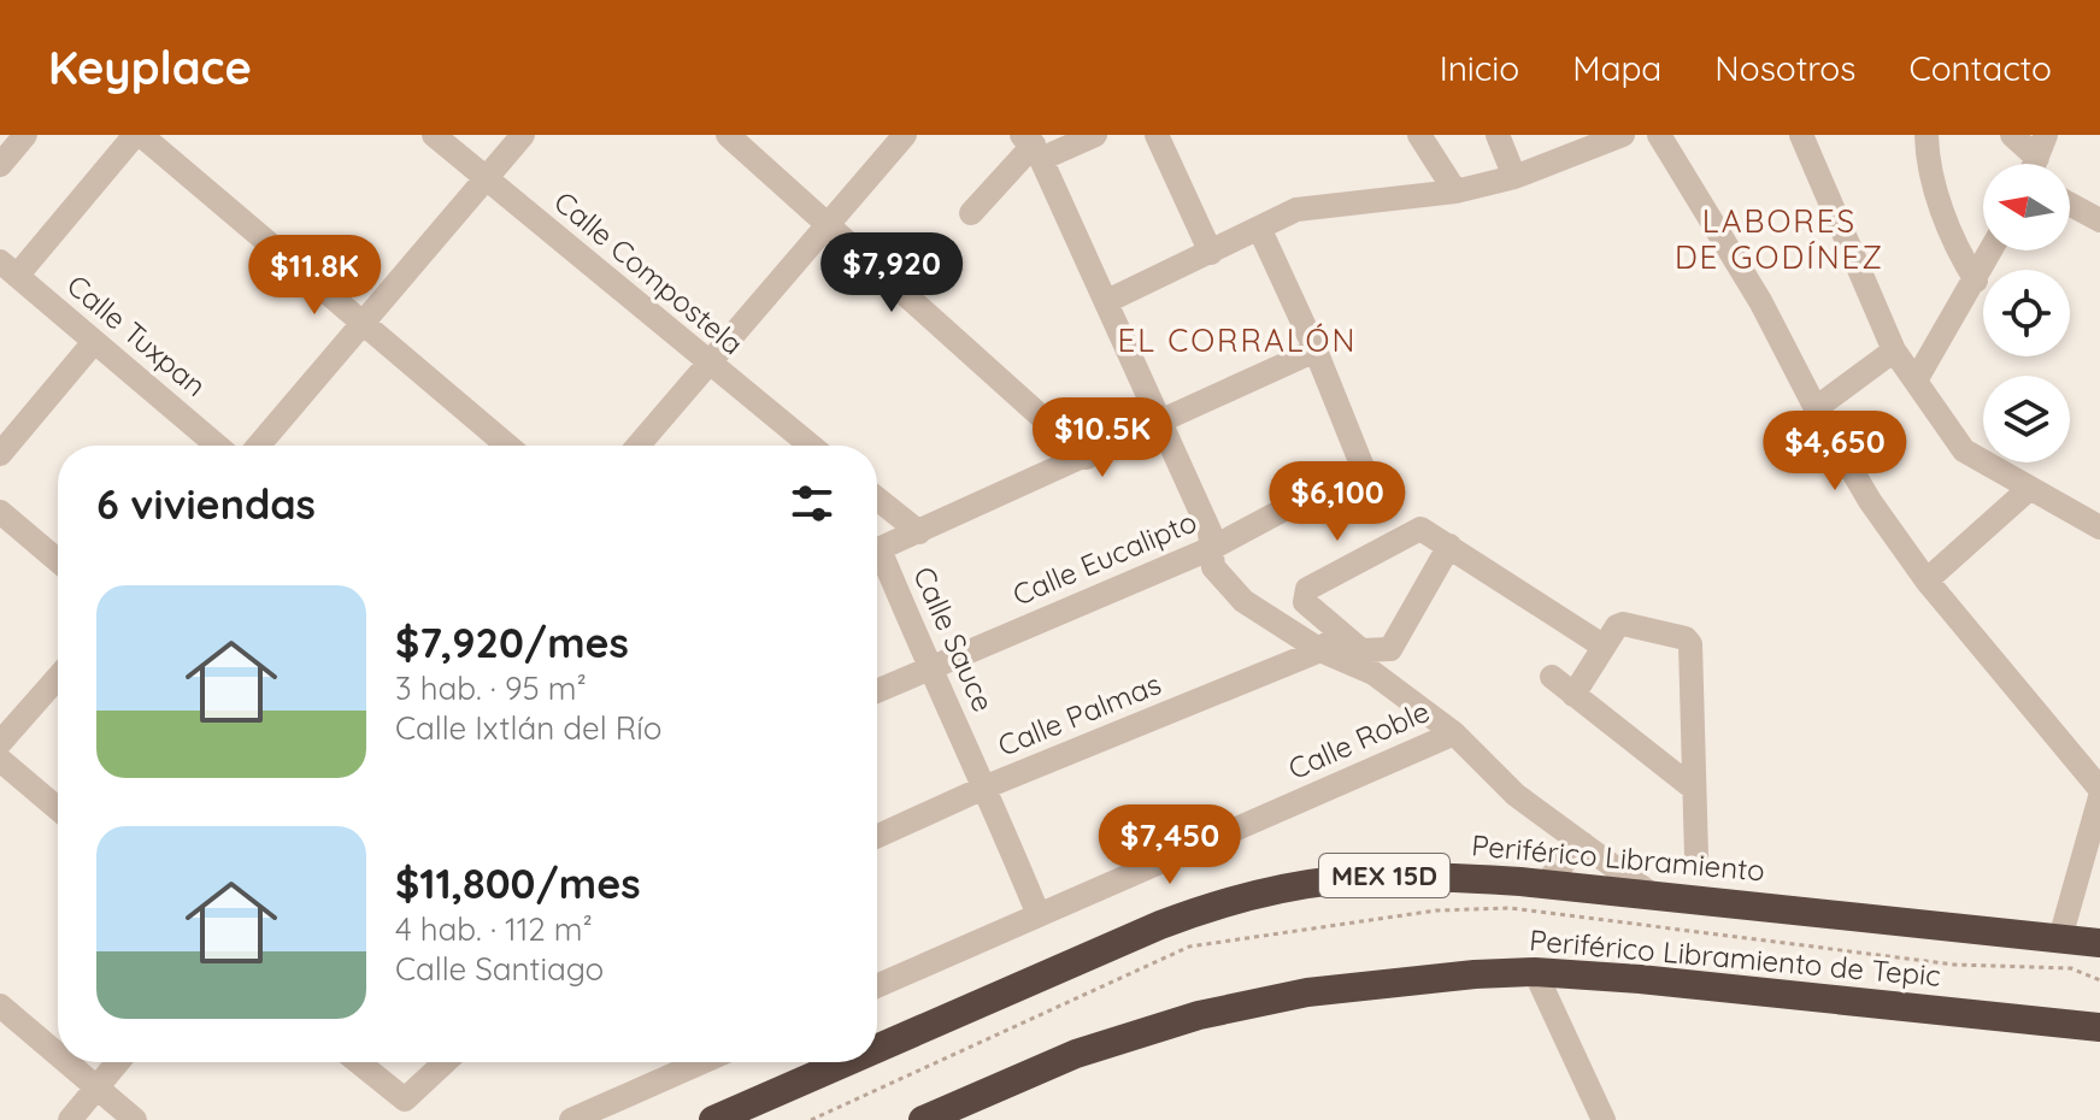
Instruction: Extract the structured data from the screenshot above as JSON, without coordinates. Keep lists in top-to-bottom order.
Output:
{
  "streets": {
    "highway": ["Periférico Libramiento", "MEX 15D", "Periférico Libramiento de Tepic"],
    "street": [
      "Calle Compostela",
      "Calle Tuxpan",
      "Calle Eucalipto",
      "Calle Sauce",
      "Calle Palmas",
      "Calle Roble"
    ]
  },
  "crossings": [
    ["Calle Eucalipto", "Calle Sauce"],
    ["Calle Sauce", "Calle Palmas"],
    ["Calle Sauce", "Calle Roble"]
  ],
  "districts": ["LABORES DE GODÍNEZ", "EL CORRALÓN"],
  "north": "left",
  "page": {
    "header": "Keyplace",
    "nav": [
      "Inicio",
      "Mapa",
      "Nosotros",
      "Contacto"
    ],
    "price": [
      "$7,920",
      "$11.8K",
      "$10.5K",
      "$4,650",
      "$6,100",
      "$7,450"
    ],
    "heading": "6 viviendas",
    "list": [
      {
        "name": "$7,920/mes",
        "note": "3 hab. · 95 m² · Calle Ixtlán del Río"
      },
      {
        "name": "$11,800/mes",
        "note": "4 hab. · 112 m² · Calle Santiago"
      }
    ]
  }
}
